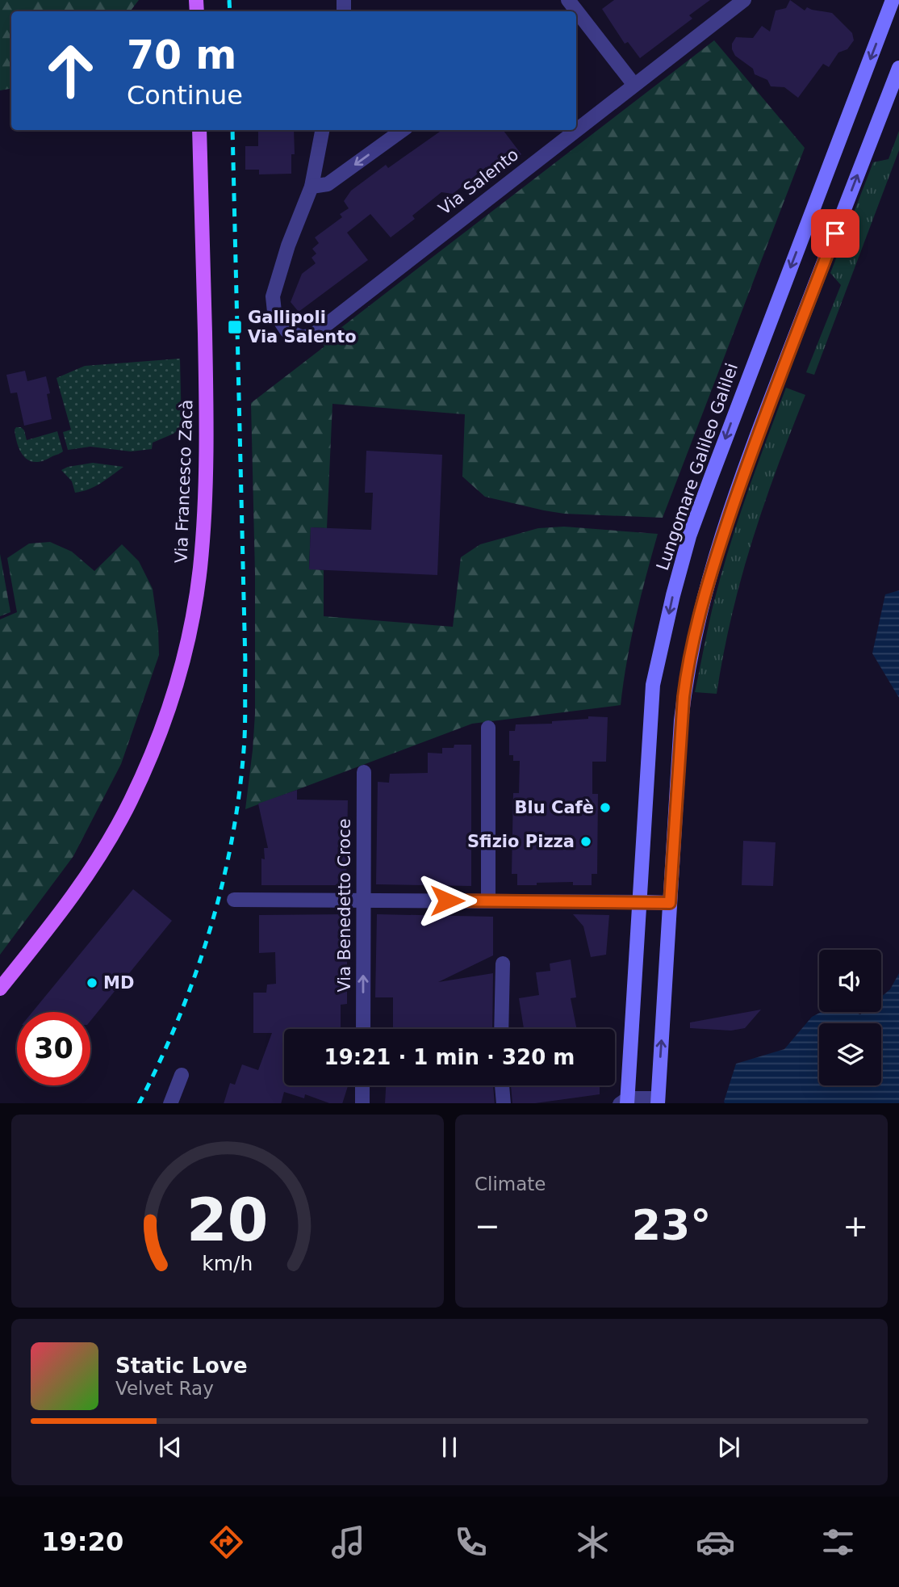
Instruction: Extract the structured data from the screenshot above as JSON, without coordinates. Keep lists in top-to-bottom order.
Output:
{
  "streets": {
    "main road": ["Lungomare Galileo Galilei", "Via Francesco Zacà"],
    "street": ["Via Salento", "Via Benedetto Croce"]
  },
  "one_way": ["Via Benedetto Croce"],
  "places": {
    "transit": ["Gallipoli Via Salento"],
    "other": ["Blu Cafè", "Sfizio Pizza", "MD"]
  },
  "page": {
    "turn": ["70 m", "Continue"],
    "limit": "30",
    "trip": "19:21 · 1 min · 320 m",
    "tile": "Climate",
    "heat": ["−", "23°", "+"],
    "song": ["Static Love", "Velvet Ray"],
    "tabs": "19:20",
    "gauge": ["20", "km/h"]
  }
}
